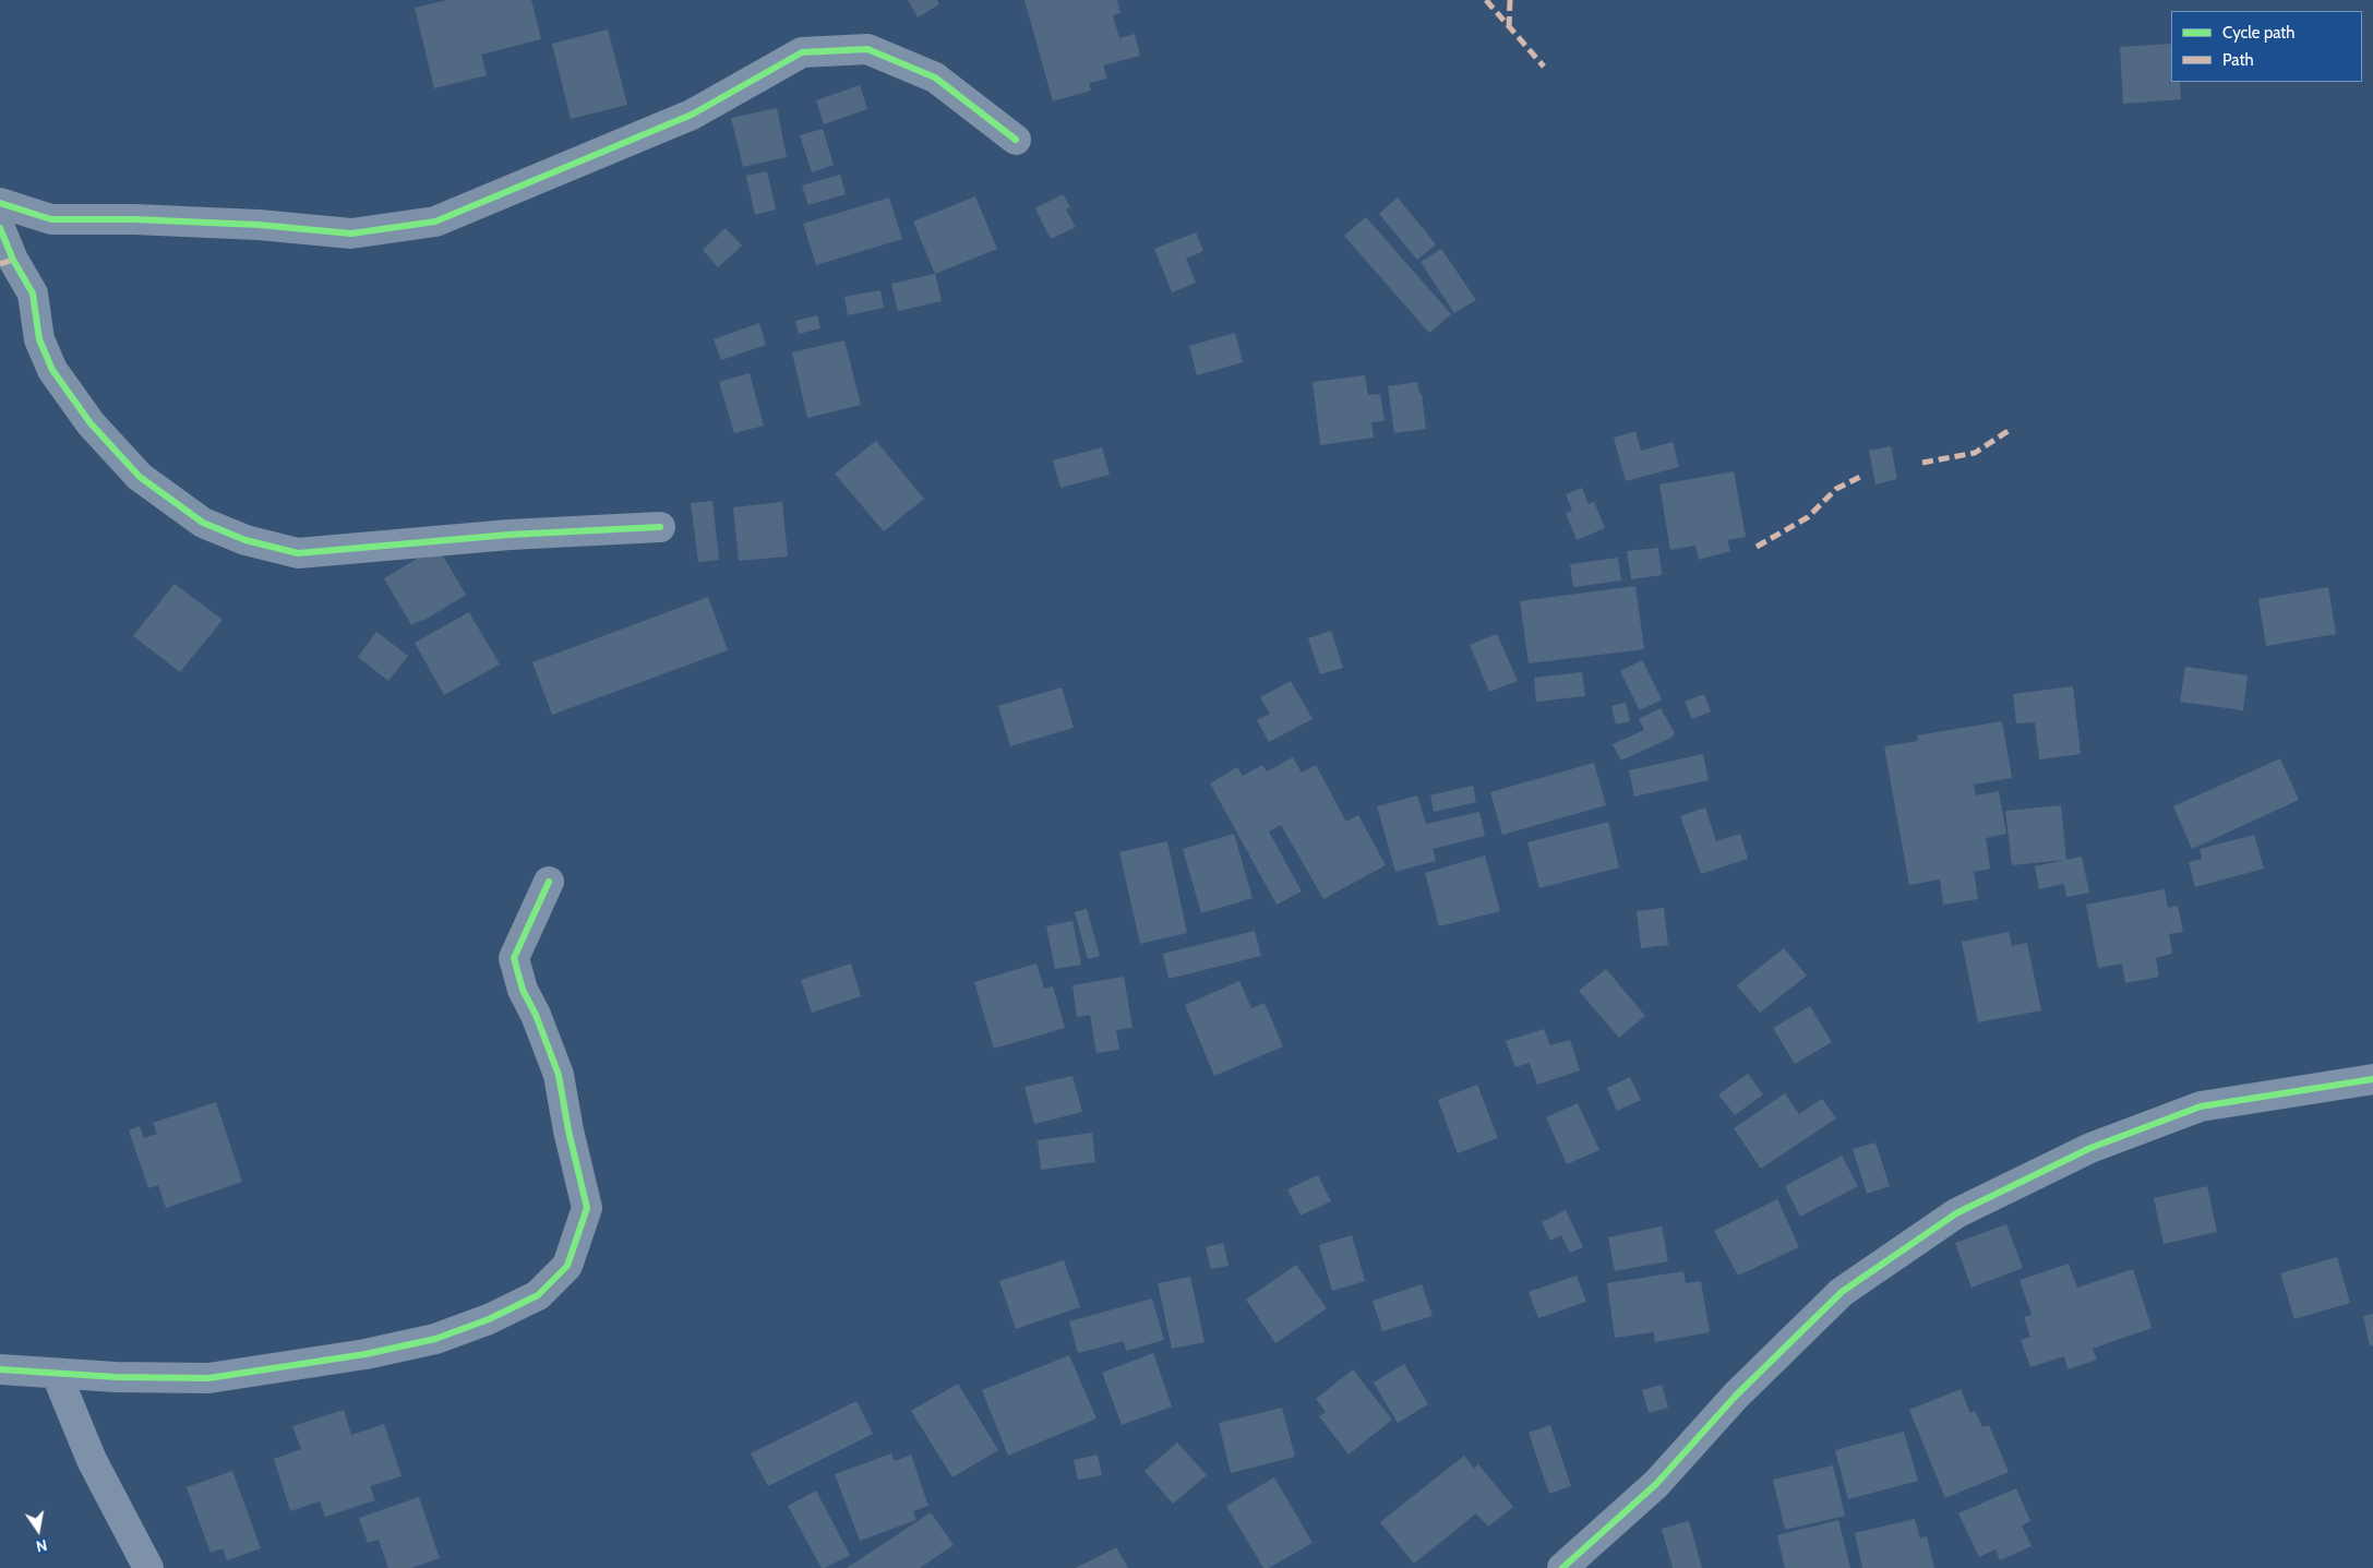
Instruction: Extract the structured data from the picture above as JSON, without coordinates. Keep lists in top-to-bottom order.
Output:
{
  "legend": ["Cycle path", "Path"],
  "north": "bottom"
}
